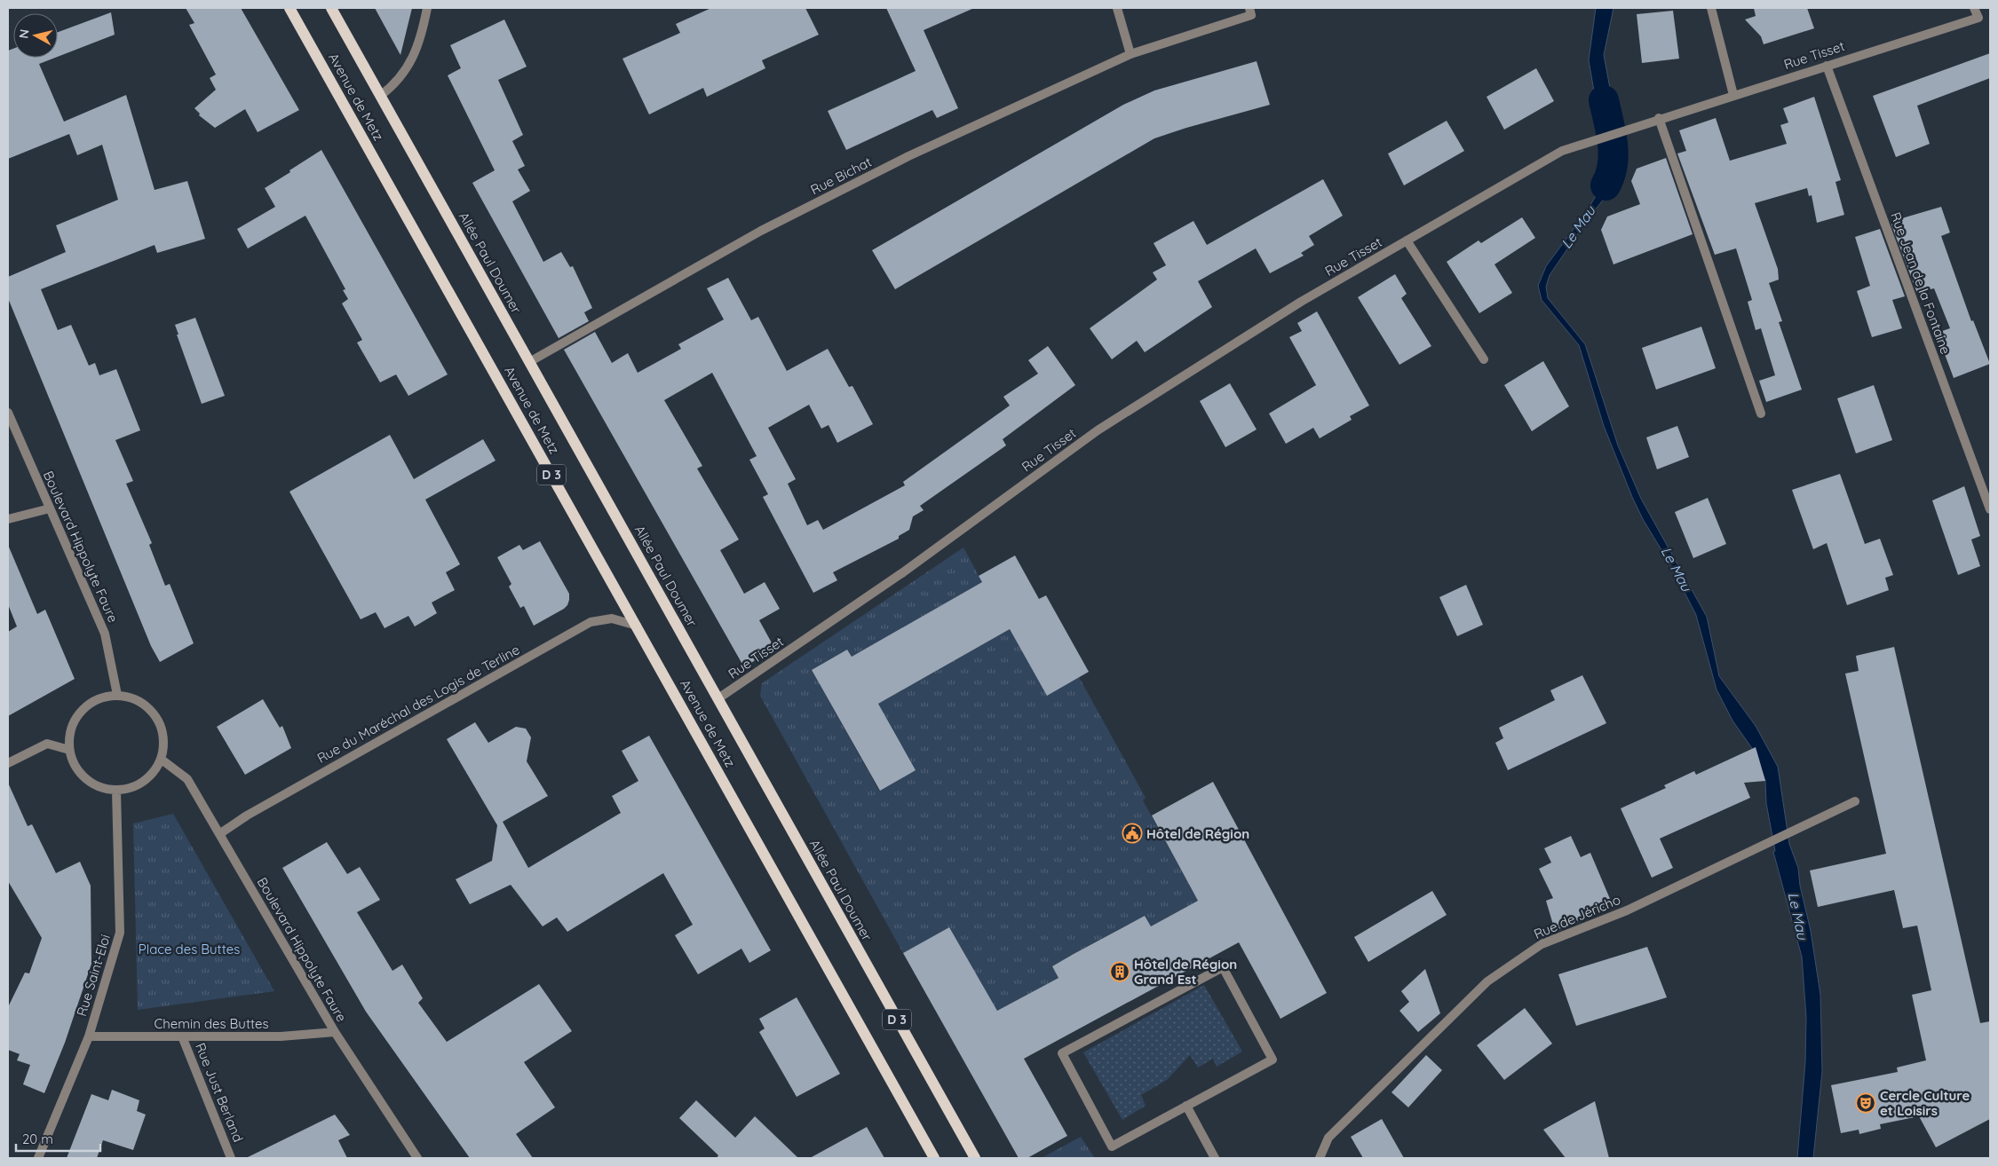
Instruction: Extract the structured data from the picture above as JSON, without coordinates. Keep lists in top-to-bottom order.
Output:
{
  "streets": {
    "main road": ["Avenue de Metz", "Allée Paul Doumer", "D 3"],
    "street": [
      "Rue Tisset",
      "Rue Bichat",
      "Rue Jean de la Fontaine",
      "Boulevard Hippolyte Faure",
      "Rue du Maréchal des Logis de Terline",
      "Rue de Jéricho",
      "Rue Saint-Eloi",
      "Chemin des Buttes",
      "Rue Just Berland"
    ]
  },
  "crossings": [
    ["Rue Tisset", "Allée Paul Doumer"],
    ["Rue Tisset", "Rue Jean de la Fontaine"],
    ["Avenue de Metz", "Rue du Maréchal des Logis de Terline"],
    ["Rue Bichat", "Allée Paul Doumer"],
    ["Boulevard Hippolyte Faure", "Rue du Maréchal des Logis de Terline"],
    ["Boulevard Hippolyte Faure", "Rue Saint-Eloi"],
    ["Boulevard Hippolyte Faure", "Chemin des Buttes"],
    ["Rue Saint-Eloi", "Chemin des Buttes"],
    ["Chemin des Buttes", "Rue Just Berland"]
  ],
  "water": ["Le Mau"],
  "parks": ["Place des Buttes"],
  "places": {
    "public building": ["Hôtel de Région"],
    "building": ["Hôtel de Région Grand Est"],
    "theatre": ["Cercle Culture et Loisirs"]
  },
  "scale_bar": "20 m",
  "north": "left"
}
